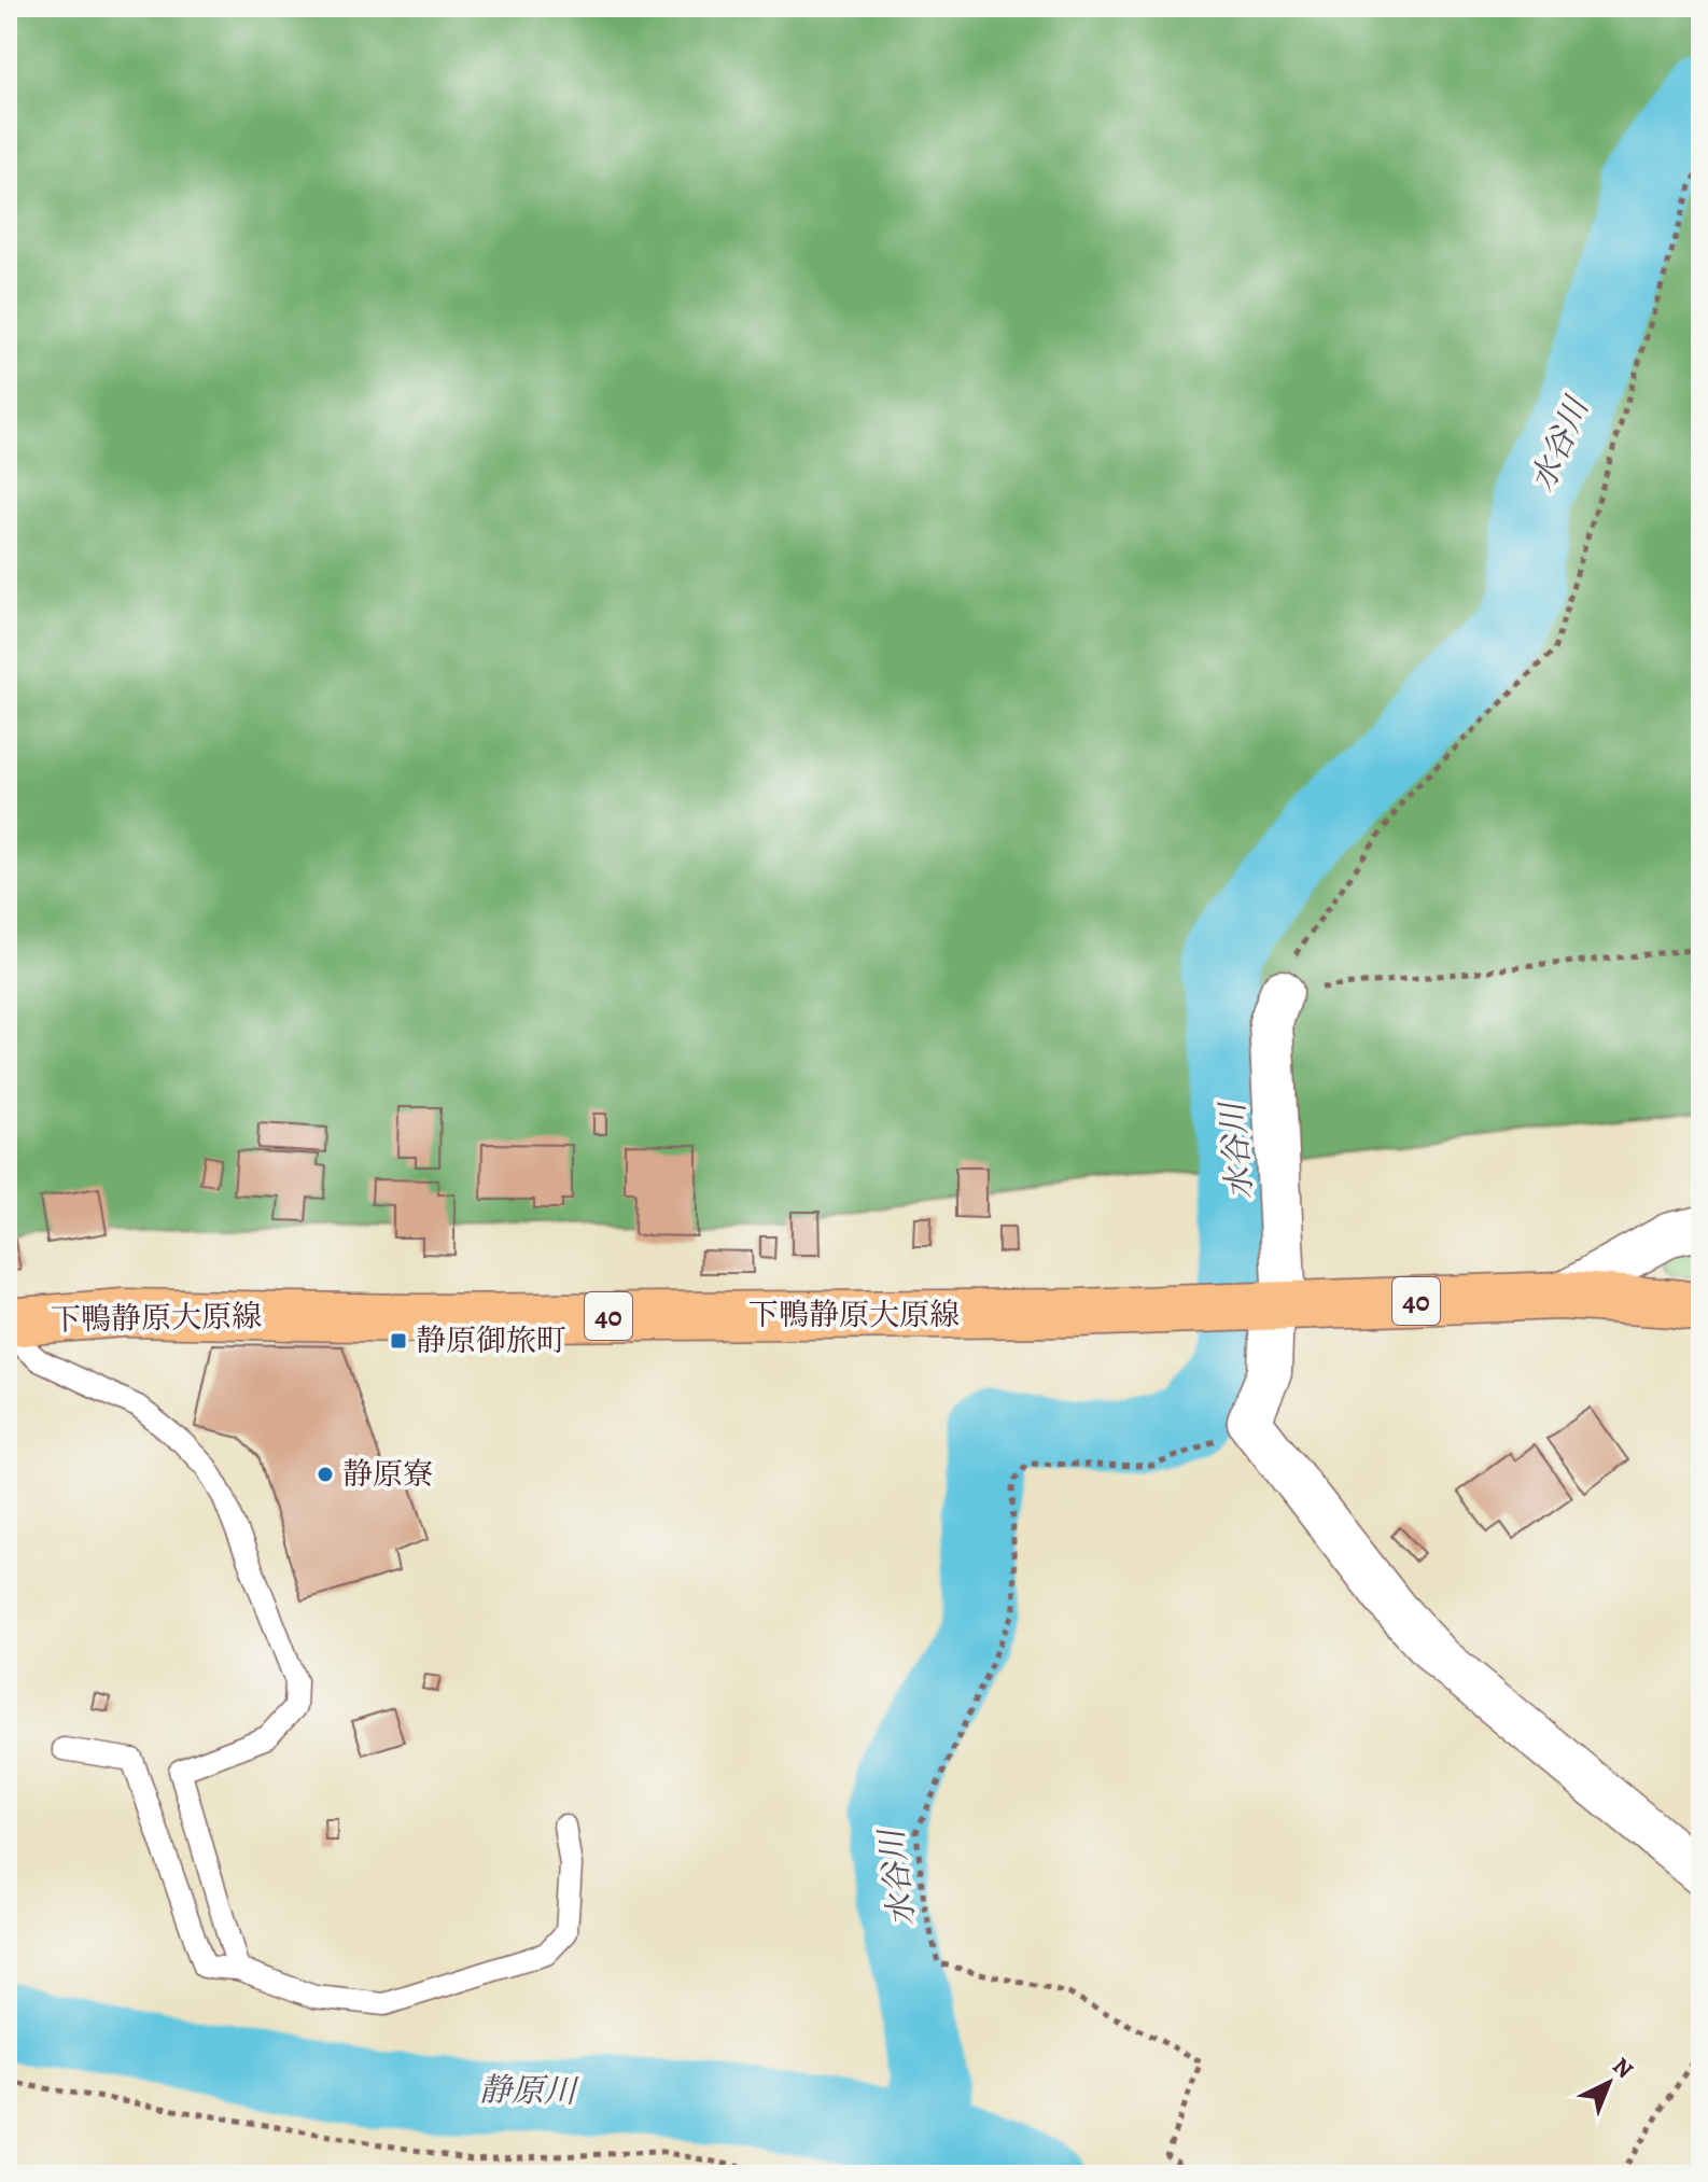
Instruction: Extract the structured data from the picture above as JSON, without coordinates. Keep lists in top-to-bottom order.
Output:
{
  "streets": {
    "main road": ["40", "下鴨静原大原線"]
  },
  "water": ["水谷川", "静原川"],
  "places": {
    "transit": ["静原御旅町"],
    "other": ["静原寮"]
  },
  "north": "top right"
}
